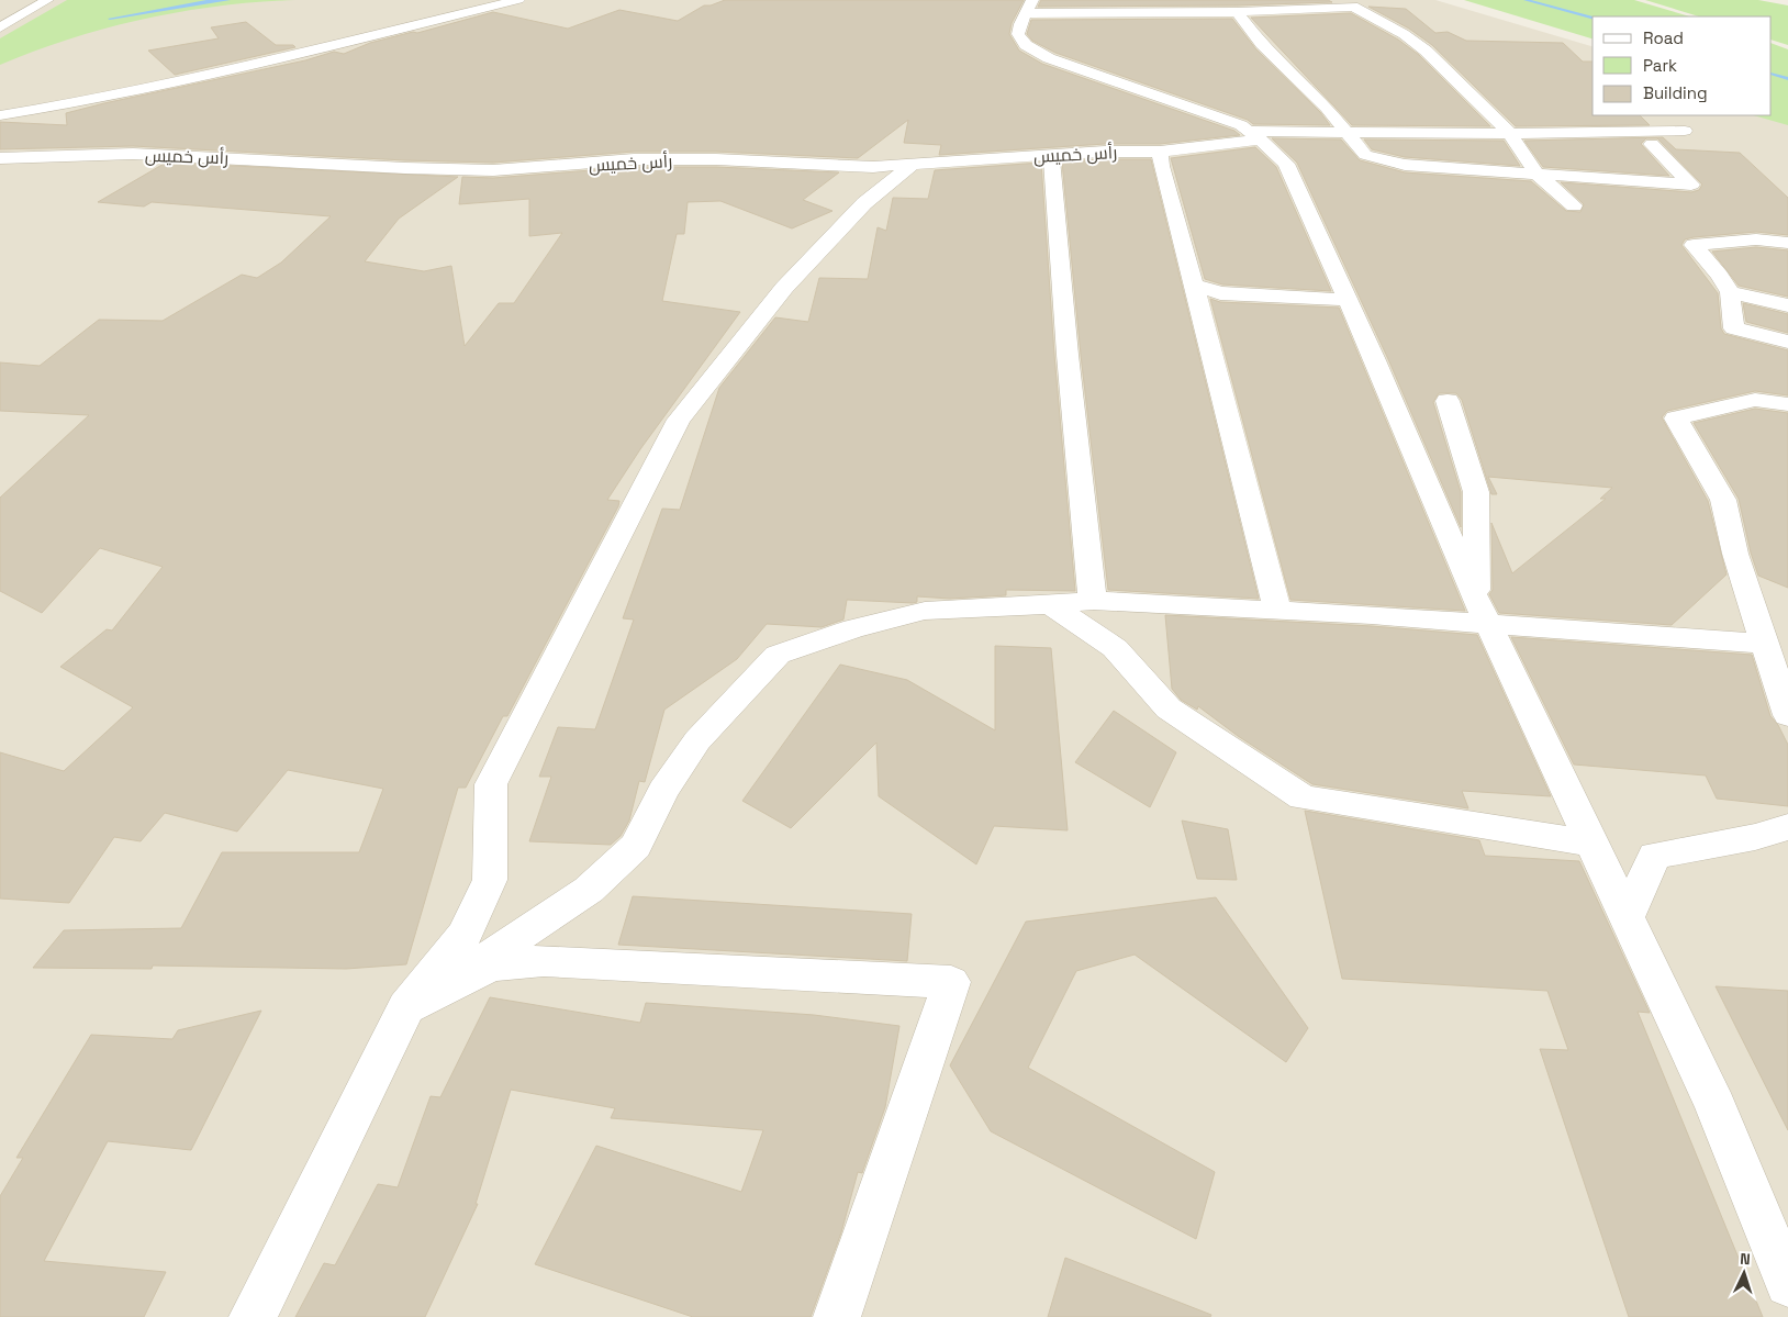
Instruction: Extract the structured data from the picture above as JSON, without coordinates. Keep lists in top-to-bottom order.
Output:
{
  "streets": {
    "street": ["رأس خميس"]
  },
  "legend": ["Road", "Park", "Building"],
  "north": "top"
}
